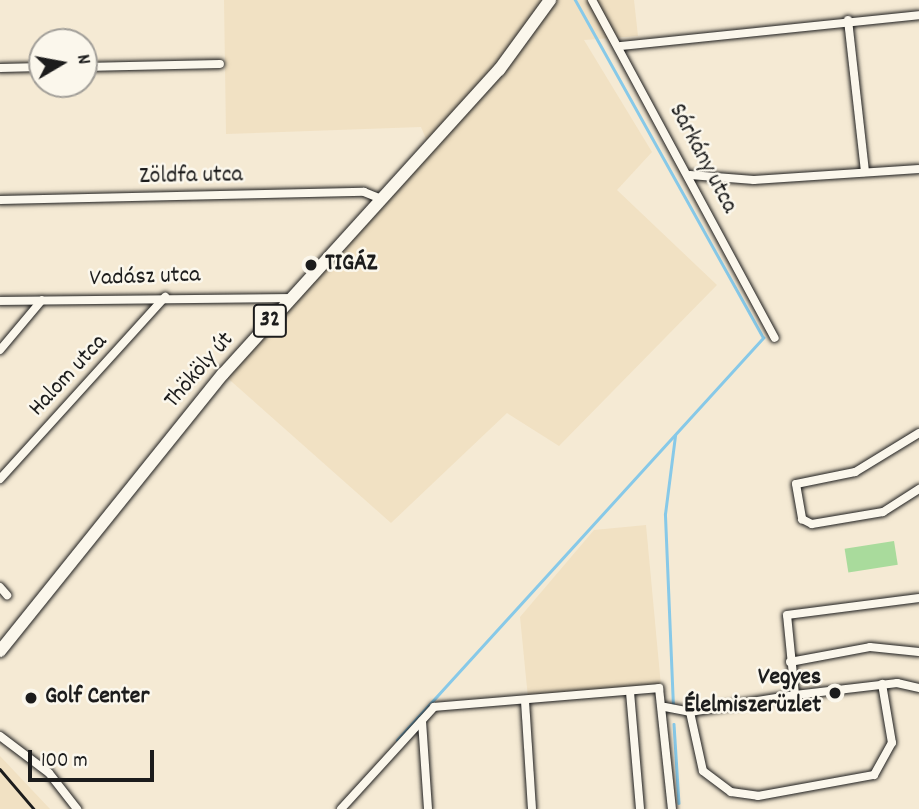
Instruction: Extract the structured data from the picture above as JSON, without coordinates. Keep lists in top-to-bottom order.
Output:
{
  "streets": {
    "main road": ["32", "Thököly út"],
    "street": [
      "Sárkány utca",
      "Zöldfa utca",
      "Vadász utca",
      "Halom utca"
    ]
  },
  "crossings": [
    ["Zöldfa utca", "Thököly út"],
    ["Vadász utca", "Thököly út"],
    ["Vadász utca", "Halom utca"]
  ],
  "places": ["TIGÁZ", "Vegyes Élelmiszerüzlet", "Golf Center"],
  "scale_bar": "100 m",
  "north": "right"
}
